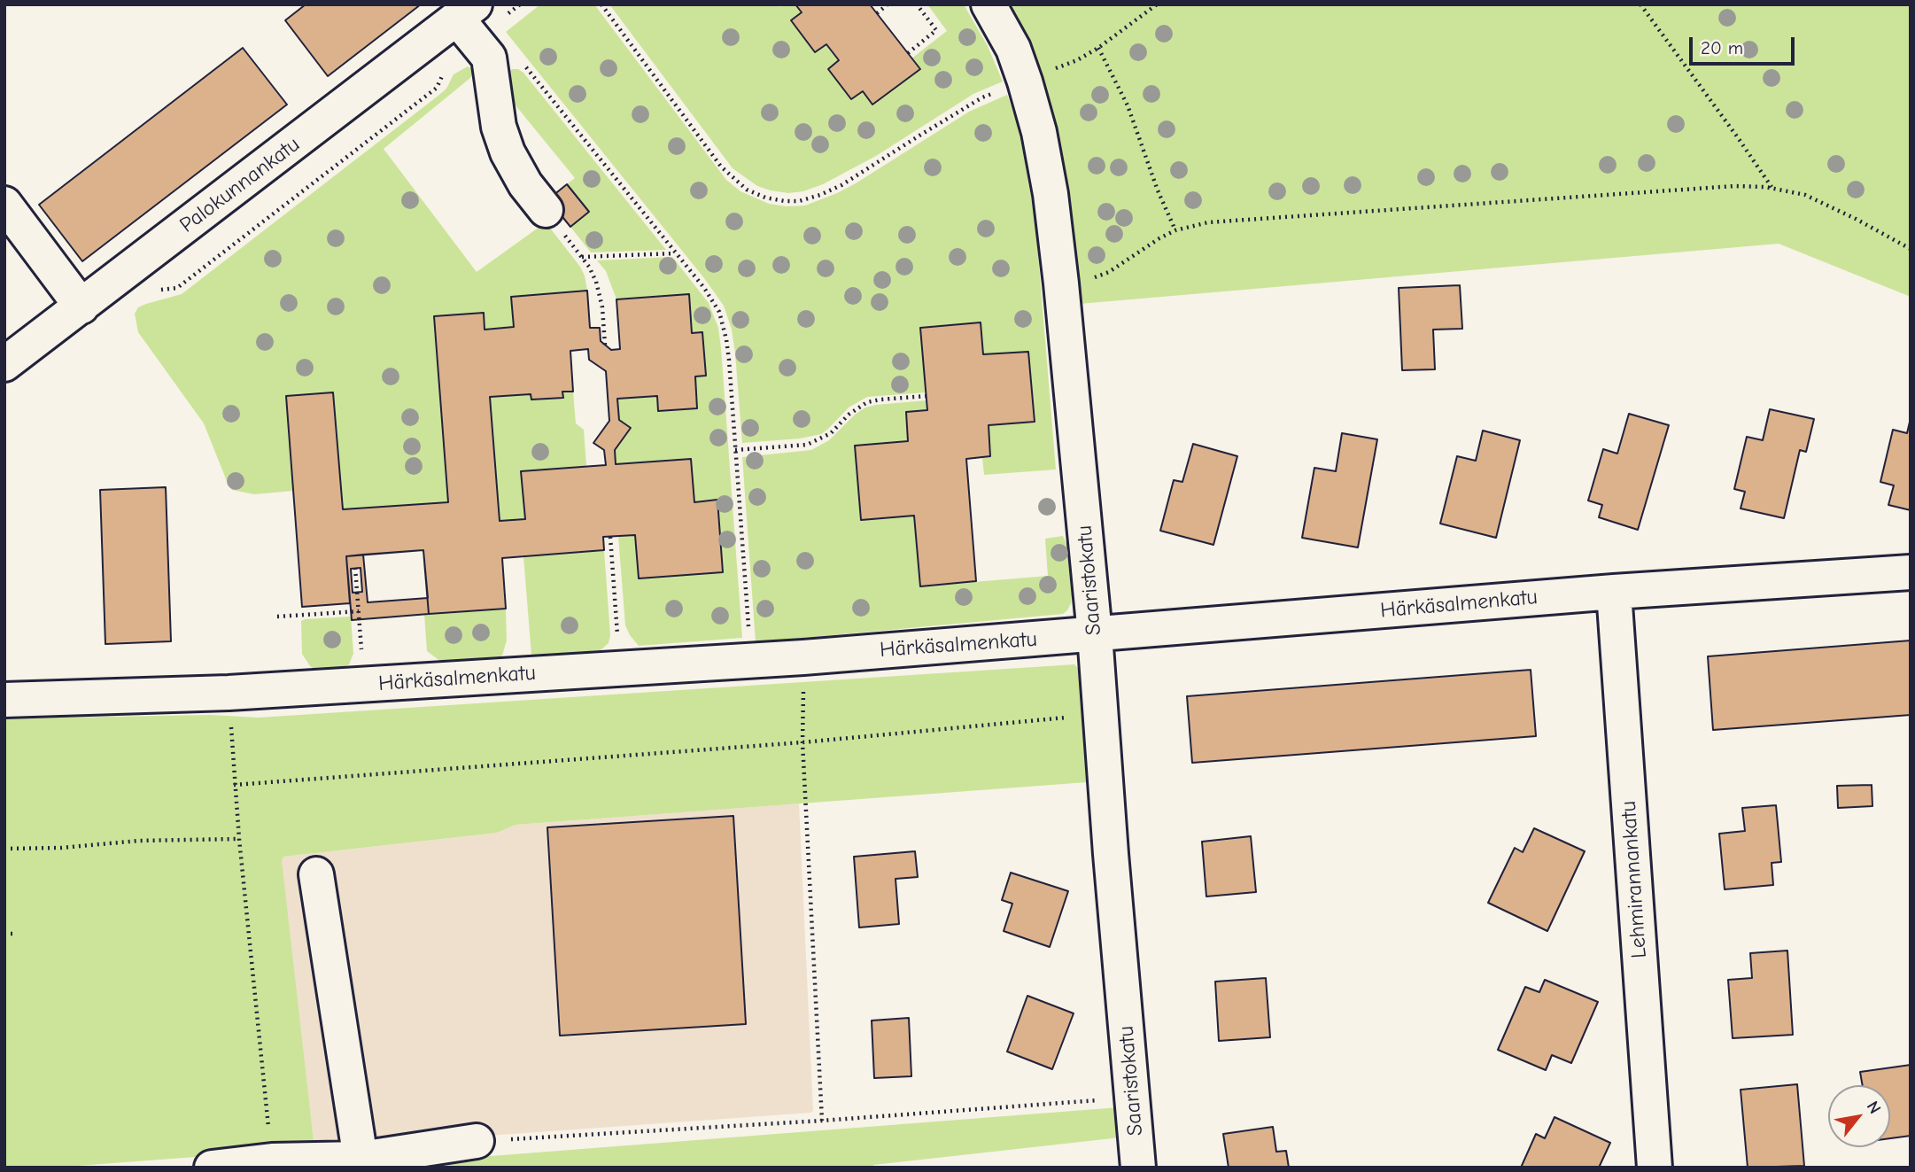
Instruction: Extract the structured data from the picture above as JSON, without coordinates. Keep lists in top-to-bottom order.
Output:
{
  "streets": {
    "street": [
      "Palokunnankatu",
      "Saaristokatu",
      "Härkäsalmenkatu",
      "Lehmirannankatu"
    ]
  },
  "crossings": [
    ["Saaristokatu", "Härkäsalmenkatu"],
    ["Härkäsalmenkatu", "Lehmirannankatu"]
  ],
  "scale_bar": "20 m",
  "north": "top right"
}
